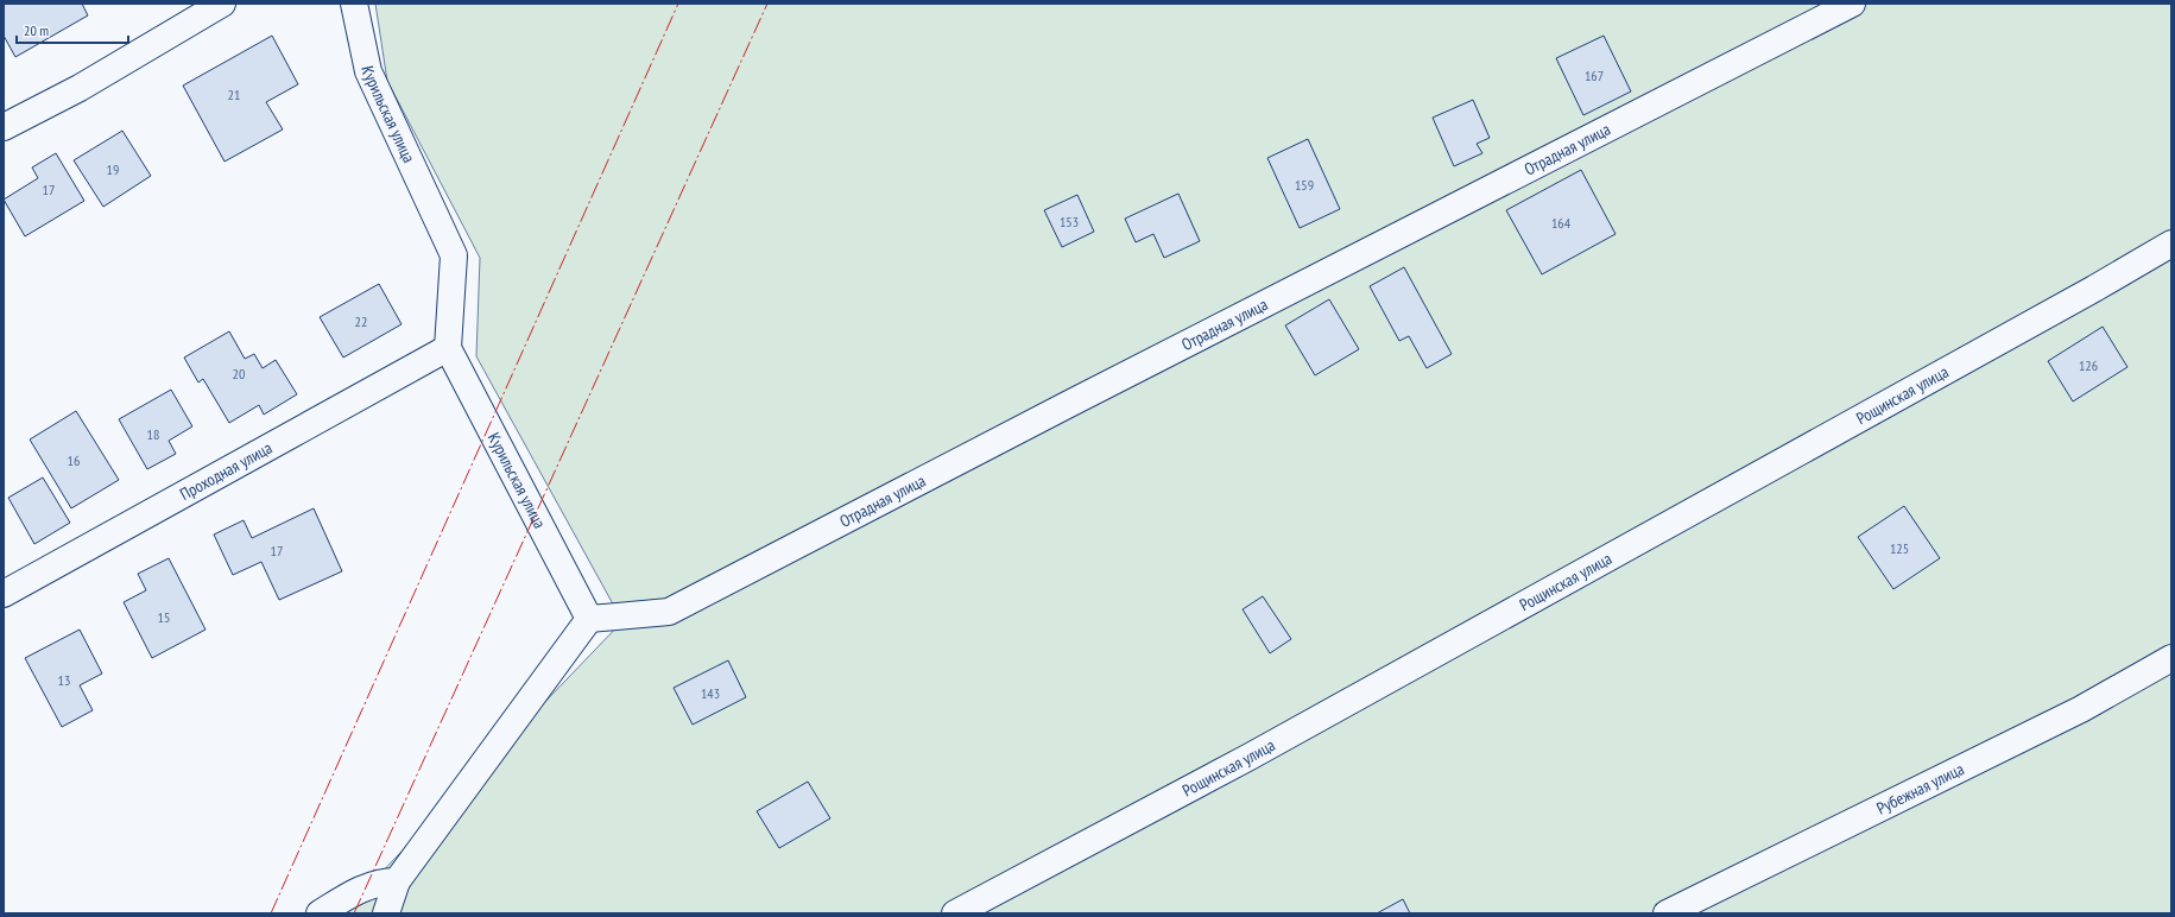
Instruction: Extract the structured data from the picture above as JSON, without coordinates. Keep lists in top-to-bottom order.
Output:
{
  "streets": {
    "street": [
      "Курильская улица",
      "Отрадная улица",
      "Рощинская улица",
      "Проходная улица",
      "Рубежная улица"
    ]
  },
  "crossings": [
    ["Курильская улица", "Отрадная улица"],
    ["Курильская улица", "Проходная улица"]
  ],
  "house_numbers": [
    "167",
    "21",
    "19",
    "159",
    "17",
    "153",
    "164",
    "22",
    "126",
    "20",
    "18",
    "16",
    "125",
    "17",
    "15",
    "13",
    "143"
  ],
  "scale_bar": "20 m"
}
